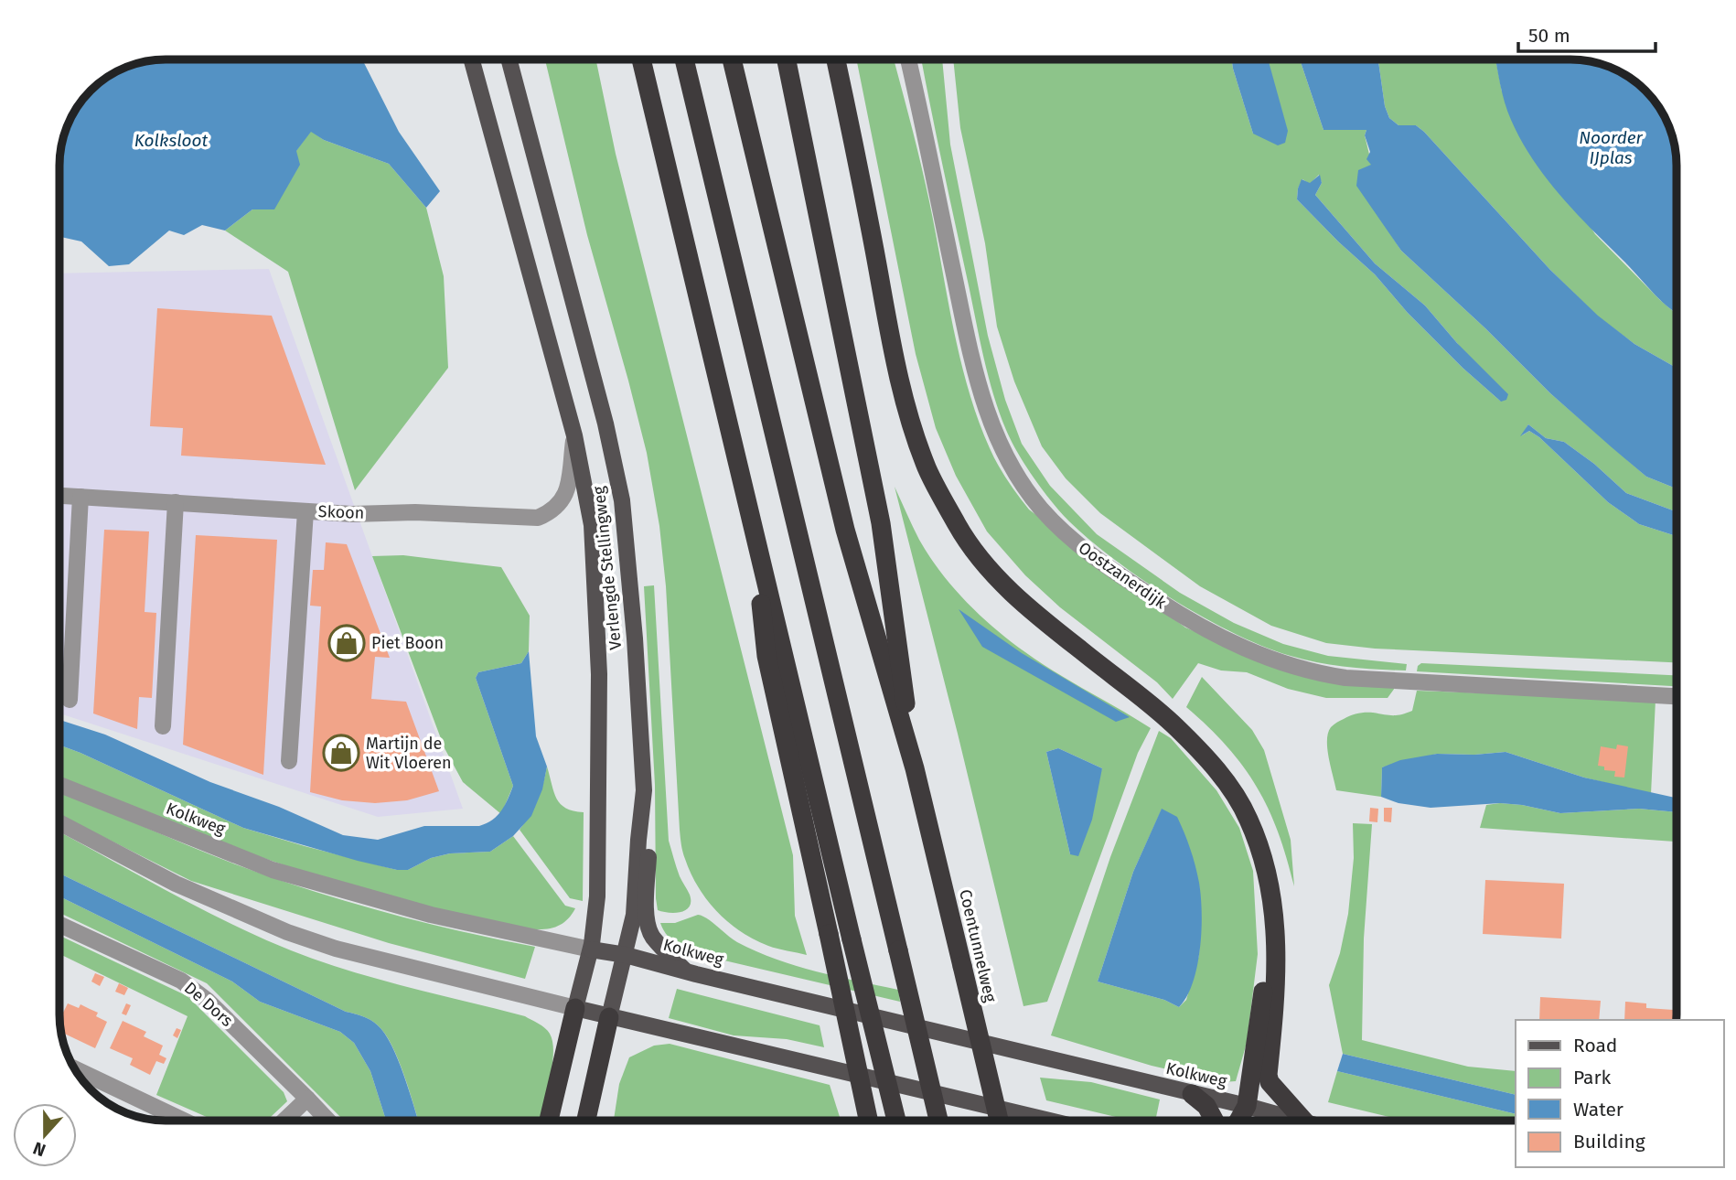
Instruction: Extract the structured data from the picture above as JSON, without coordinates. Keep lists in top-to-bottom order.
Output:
{
  "streets": {
    "highway": ["Coentunnelweg"],
    "main road": ["Verlengde Stellingweg", "Kolkweg"],
    "street": ["Skoon", "Oostzanerdijk", "De Dors"]
  },
  "crossings": [
    ["Skoon", "Verlengde Stellingweg"],
    ["Verlengde Stellingweg", "Kolkweg"]
  ],
  "water": ["Noorder IJplas", "Kolksloot"],
  "places": {
    "shop": ["Piet Boon", "Martijn de Wit Vloeren"]
  },
  "legend": [
    "Road",
    "Park",
    "Water",
    "Building"
  ],
  "scale_bar": "50 m",
  "north": "bottom"
}
